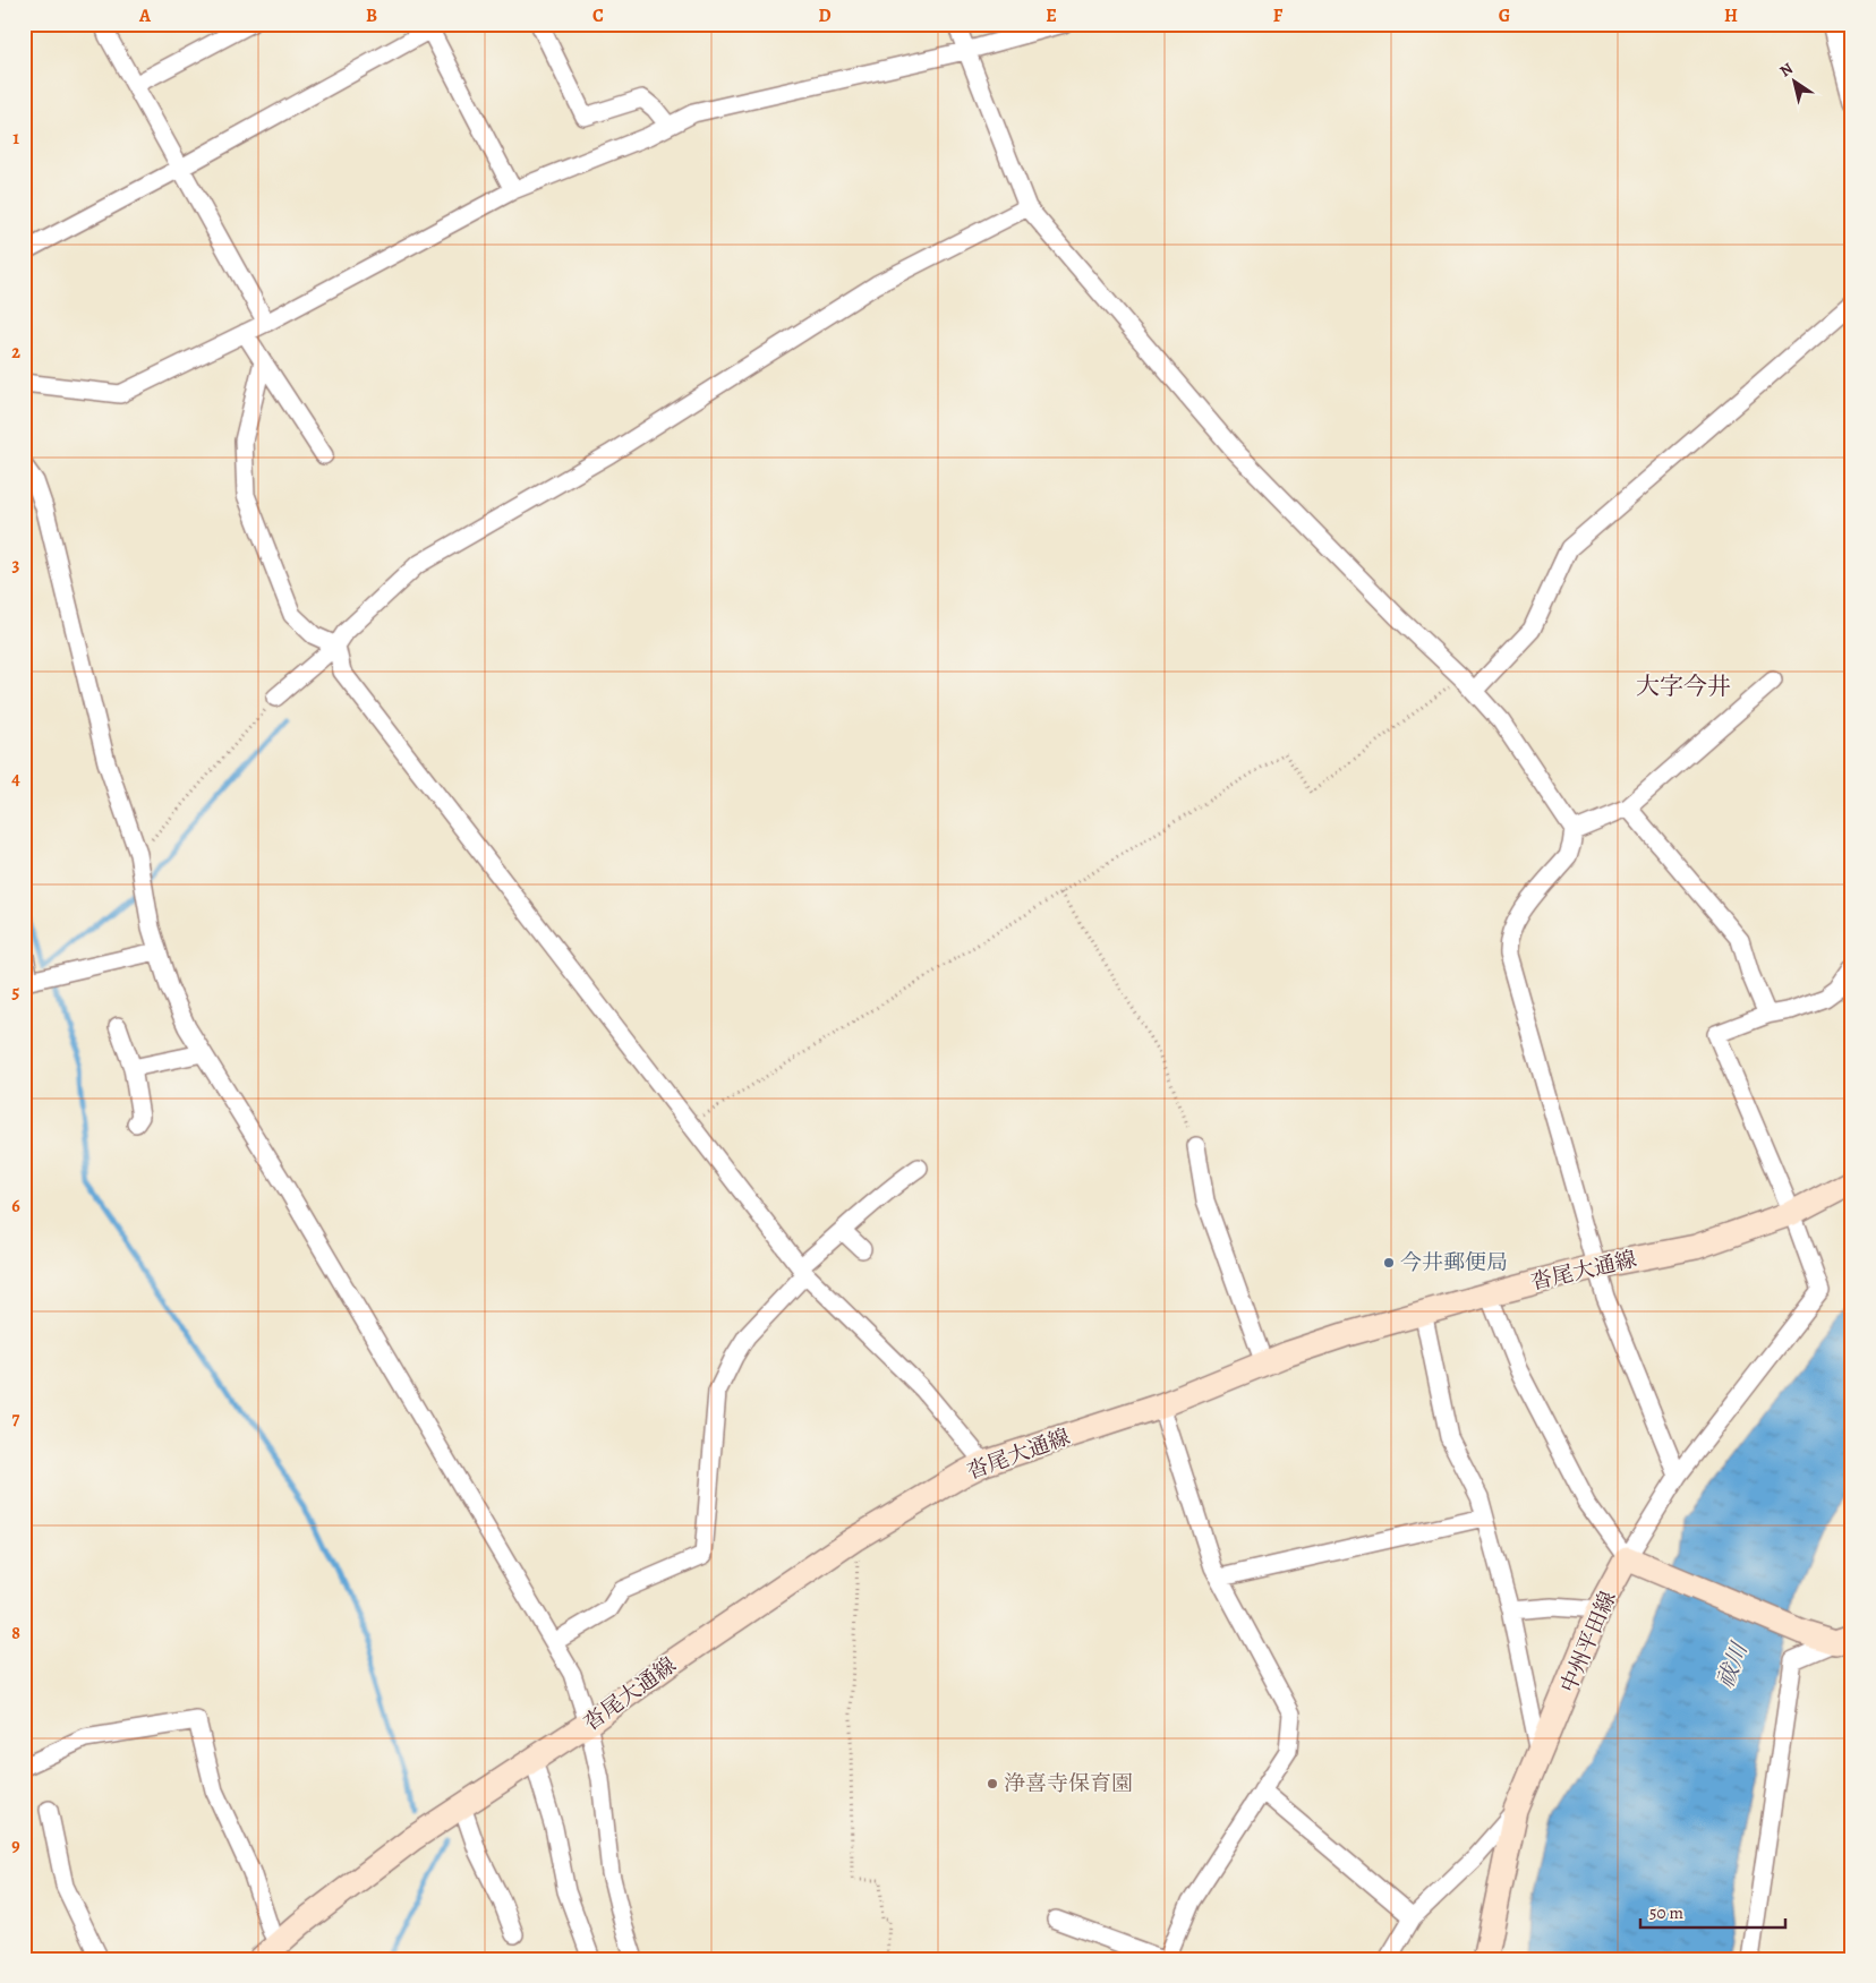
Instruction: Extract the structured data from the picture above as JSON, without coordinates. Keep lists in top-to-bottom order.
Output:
{
  "streets": {
    "main road": ["沓尾大通線", "中州平田線"]
  },
  "districts": ["大字今井"],
  "water": ["祓川"],
  "places": ["今井郵便局", "浄喜寺保育園"],
  "scale_bar": "50 m",
  "north": "top left",
  "grid": {
    "columns": [
      "A",
      "B",
      "C",
      "D",
      "E",
      "F",
      "G",
      "H"
    ],
    "rows": [
      "1",
      "2",
      "3",
      "4",
      "5",
      "6",
      "7",
      "8",
      "9"
    ]
  }
}
